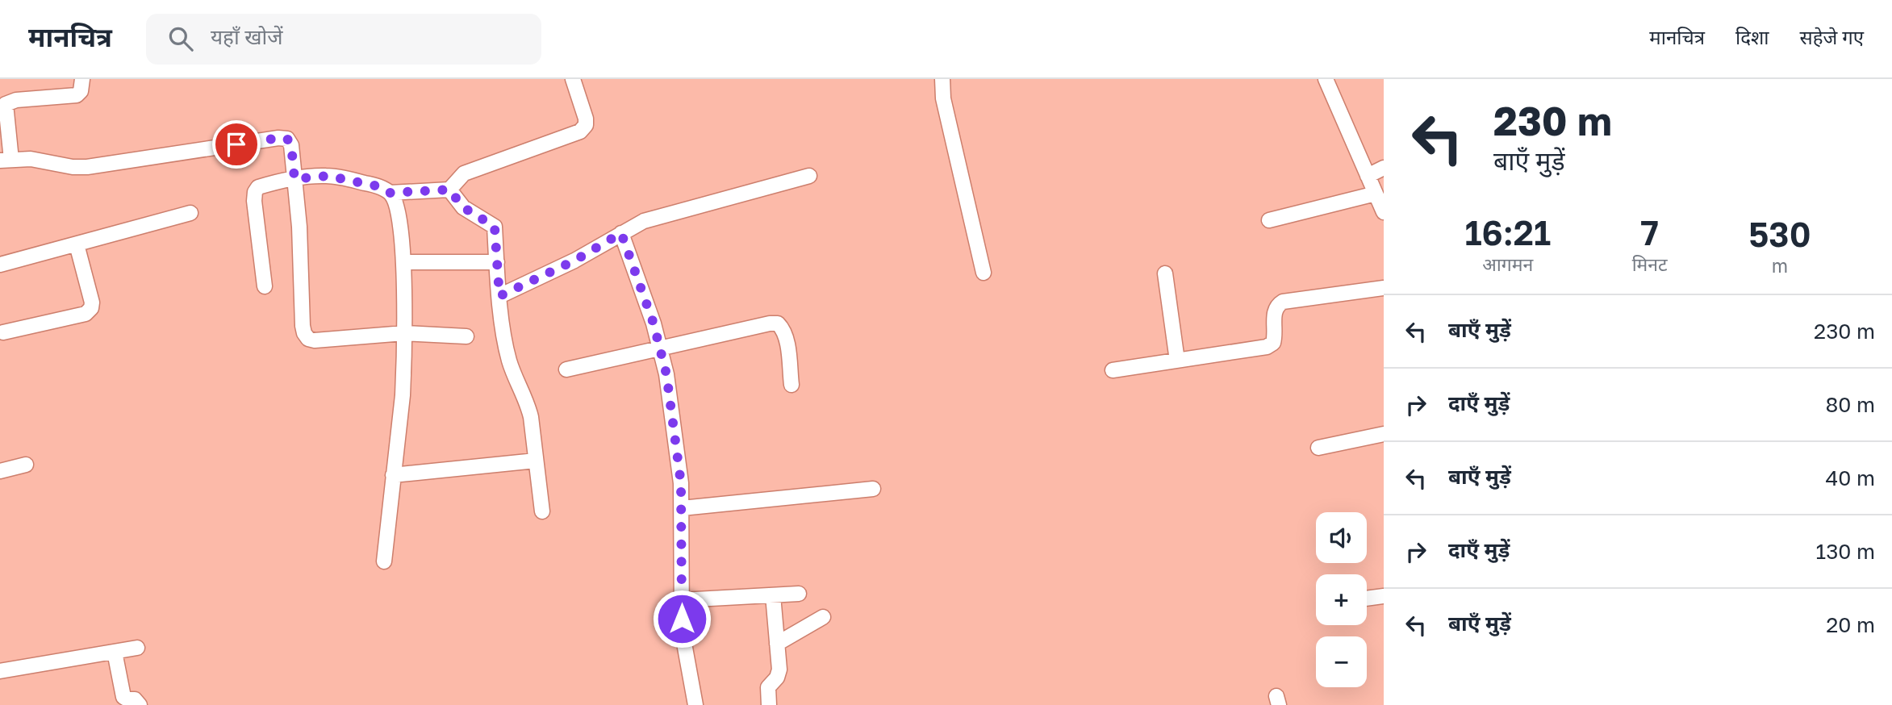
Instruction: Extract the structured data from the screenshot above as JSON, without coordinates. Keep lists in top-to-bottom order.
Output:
{
  "page": {
    "header": "मानचित्र",
    "search": "यहाँ खोजें",
    "nav": ["मानचित्र", "दिशा", "सहेजे गए"],
    "turn": ["230 m", "बाएँ मुड़ें"],
    "eta": [
      "16:21",
      "आगमन",
      "7",
      "मिनट",
      "530",
      "m"
    ],
    "list": [
      {
        "name": "बाएँ मुड़ें",
        "value": "230 m"
      },
      {
        "name": "दाएँ मुड़ें",
        "value": "80 m"
      },
      {
        "name": "बाएँ मुड़ें",
        "value": "40 m"
      },
      {
        "name": "दाएँ मुड़ें",
        "value": "130 m"
      },
      {
        "name": "बाएँ मुड़ें",
        "value": "20 m"
      }
    ],
    "map_buttons": ["+", "−"]
  }
}
